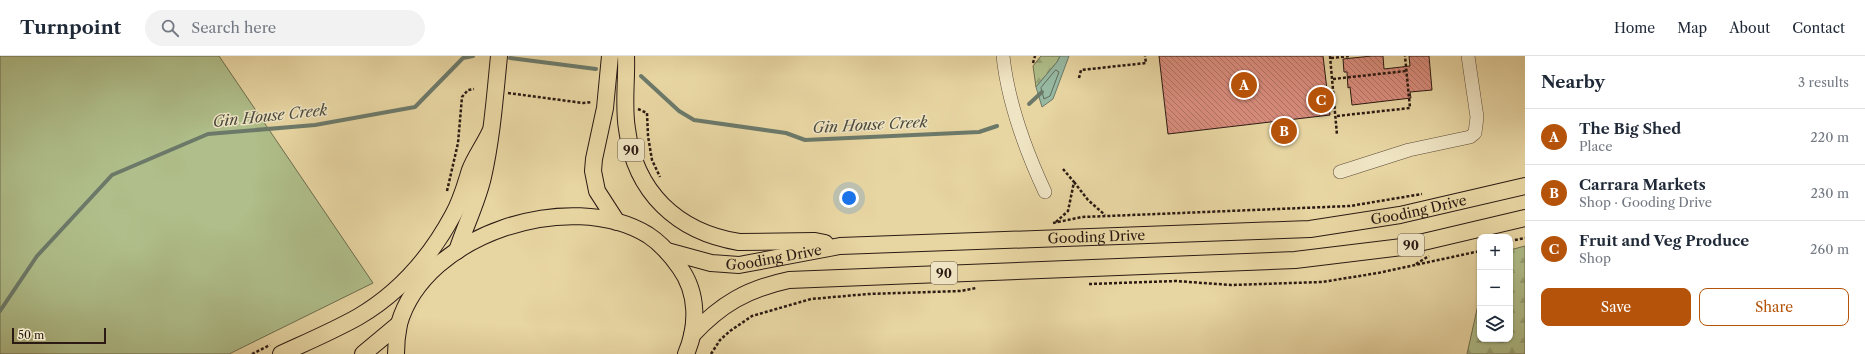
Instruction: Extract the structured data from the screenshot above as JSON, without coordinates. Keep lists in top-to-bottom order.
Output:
{
  "streets": {
    "main road": ["90", "Gooding Drive"]
  },
  "crossings": [
    ["90", "Gooding Drive"]
  ],
  "water": ["Gin House Creek"],
  "scale_bar": "50 m",
  "page": {
    "header": "Turnpoint",
    "search": "Search here",
    "nav": [
      "Home",
      "Map",
      "About",
      "Contact"
    ],
    "heading": ["Nearby", "3 results"],
    "pins": ["A", "C", "B"],
    "list": [
      {
        "mark": "A",
        "name": "The Big Shed",
        "note": "Place",
        "value": "220 m"
      },
      {
        "mark": "B",
        "name": "Carrara Markets",
        "note": "Shop · Gooding Drive",
        "value": "230 m"
      },
      {
        "mark": "C",
        "name": "Fruit and Veg Produce",
        "note": "Shop",
        "value": "260 m"
      }
    ],
    "map_buttons": ["+", "−"],
    "buttons": ["Save", "Share"],
    "scale": "50 m"
  }
}
